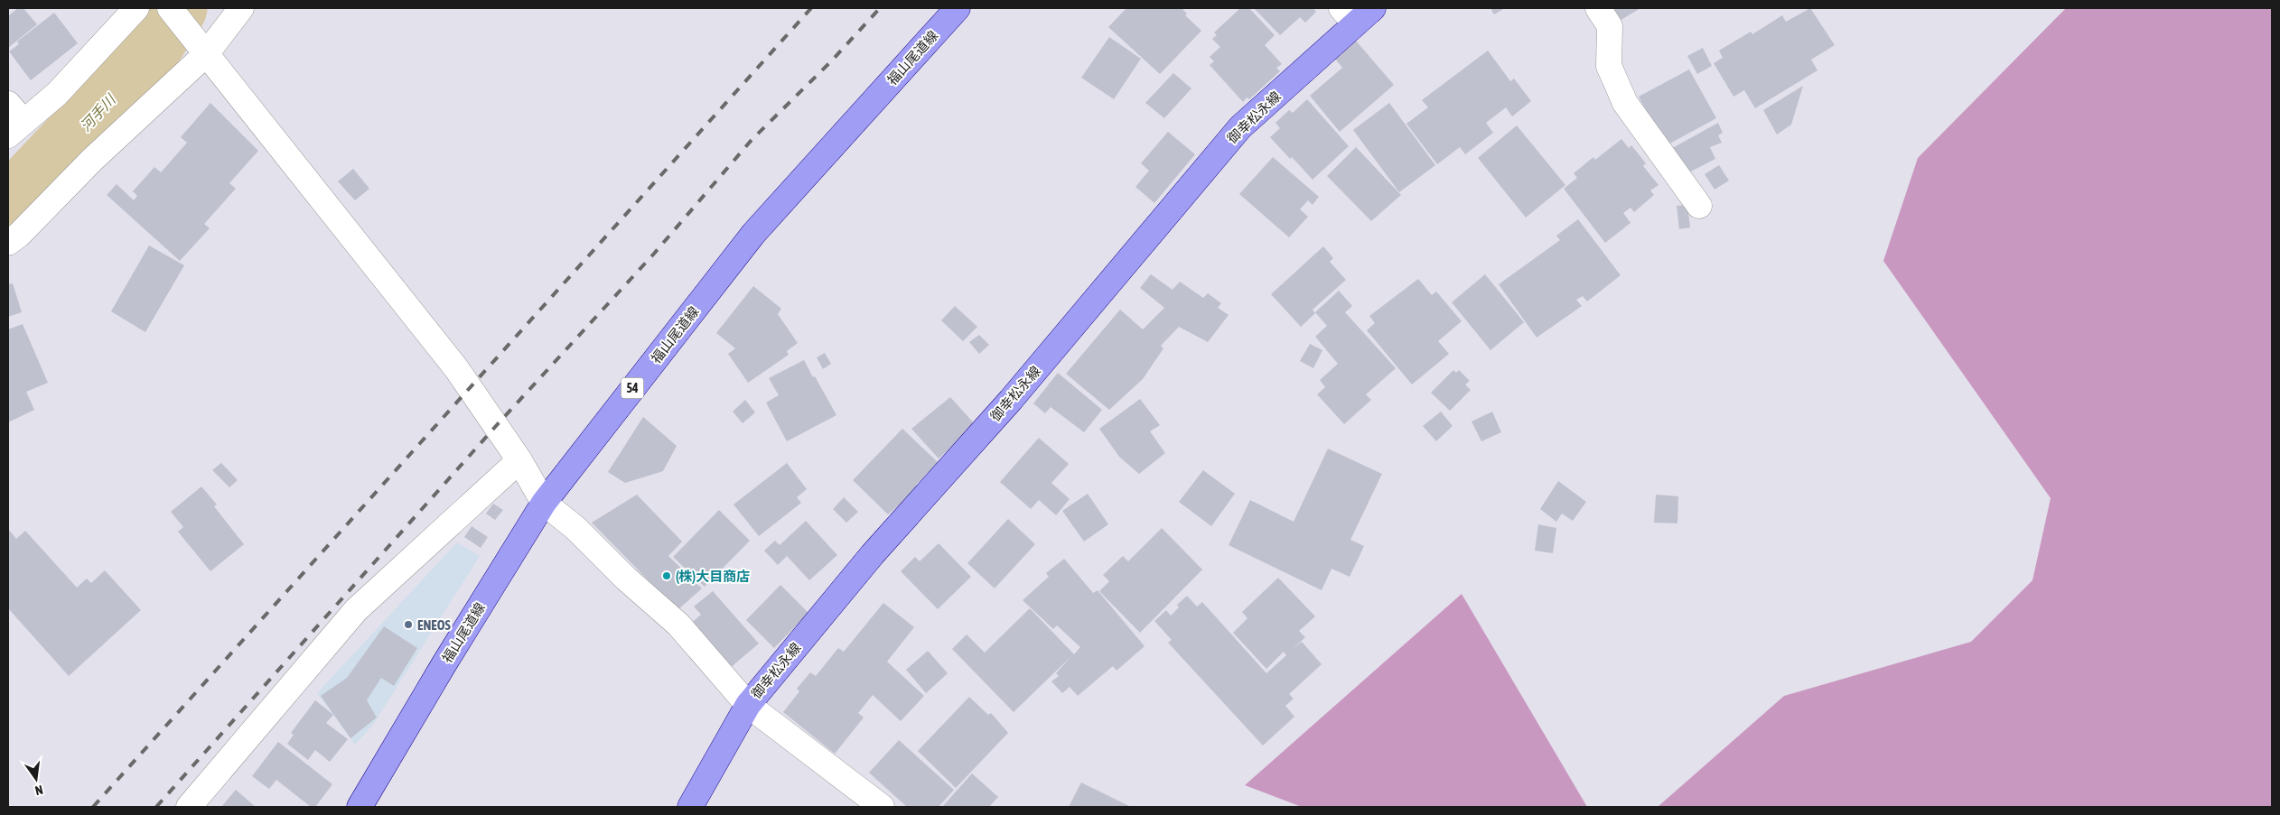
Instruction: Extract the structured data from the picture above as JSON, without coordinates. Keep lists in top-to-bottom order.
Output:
{
  "streets": {
    "main road": ["福山尾道線", "御幸松永線", "54"]
  },
  "water": ["河手川"],
  "places": ["(株)大目商店", "ENEOS"],
  "north": "bottom"
}
